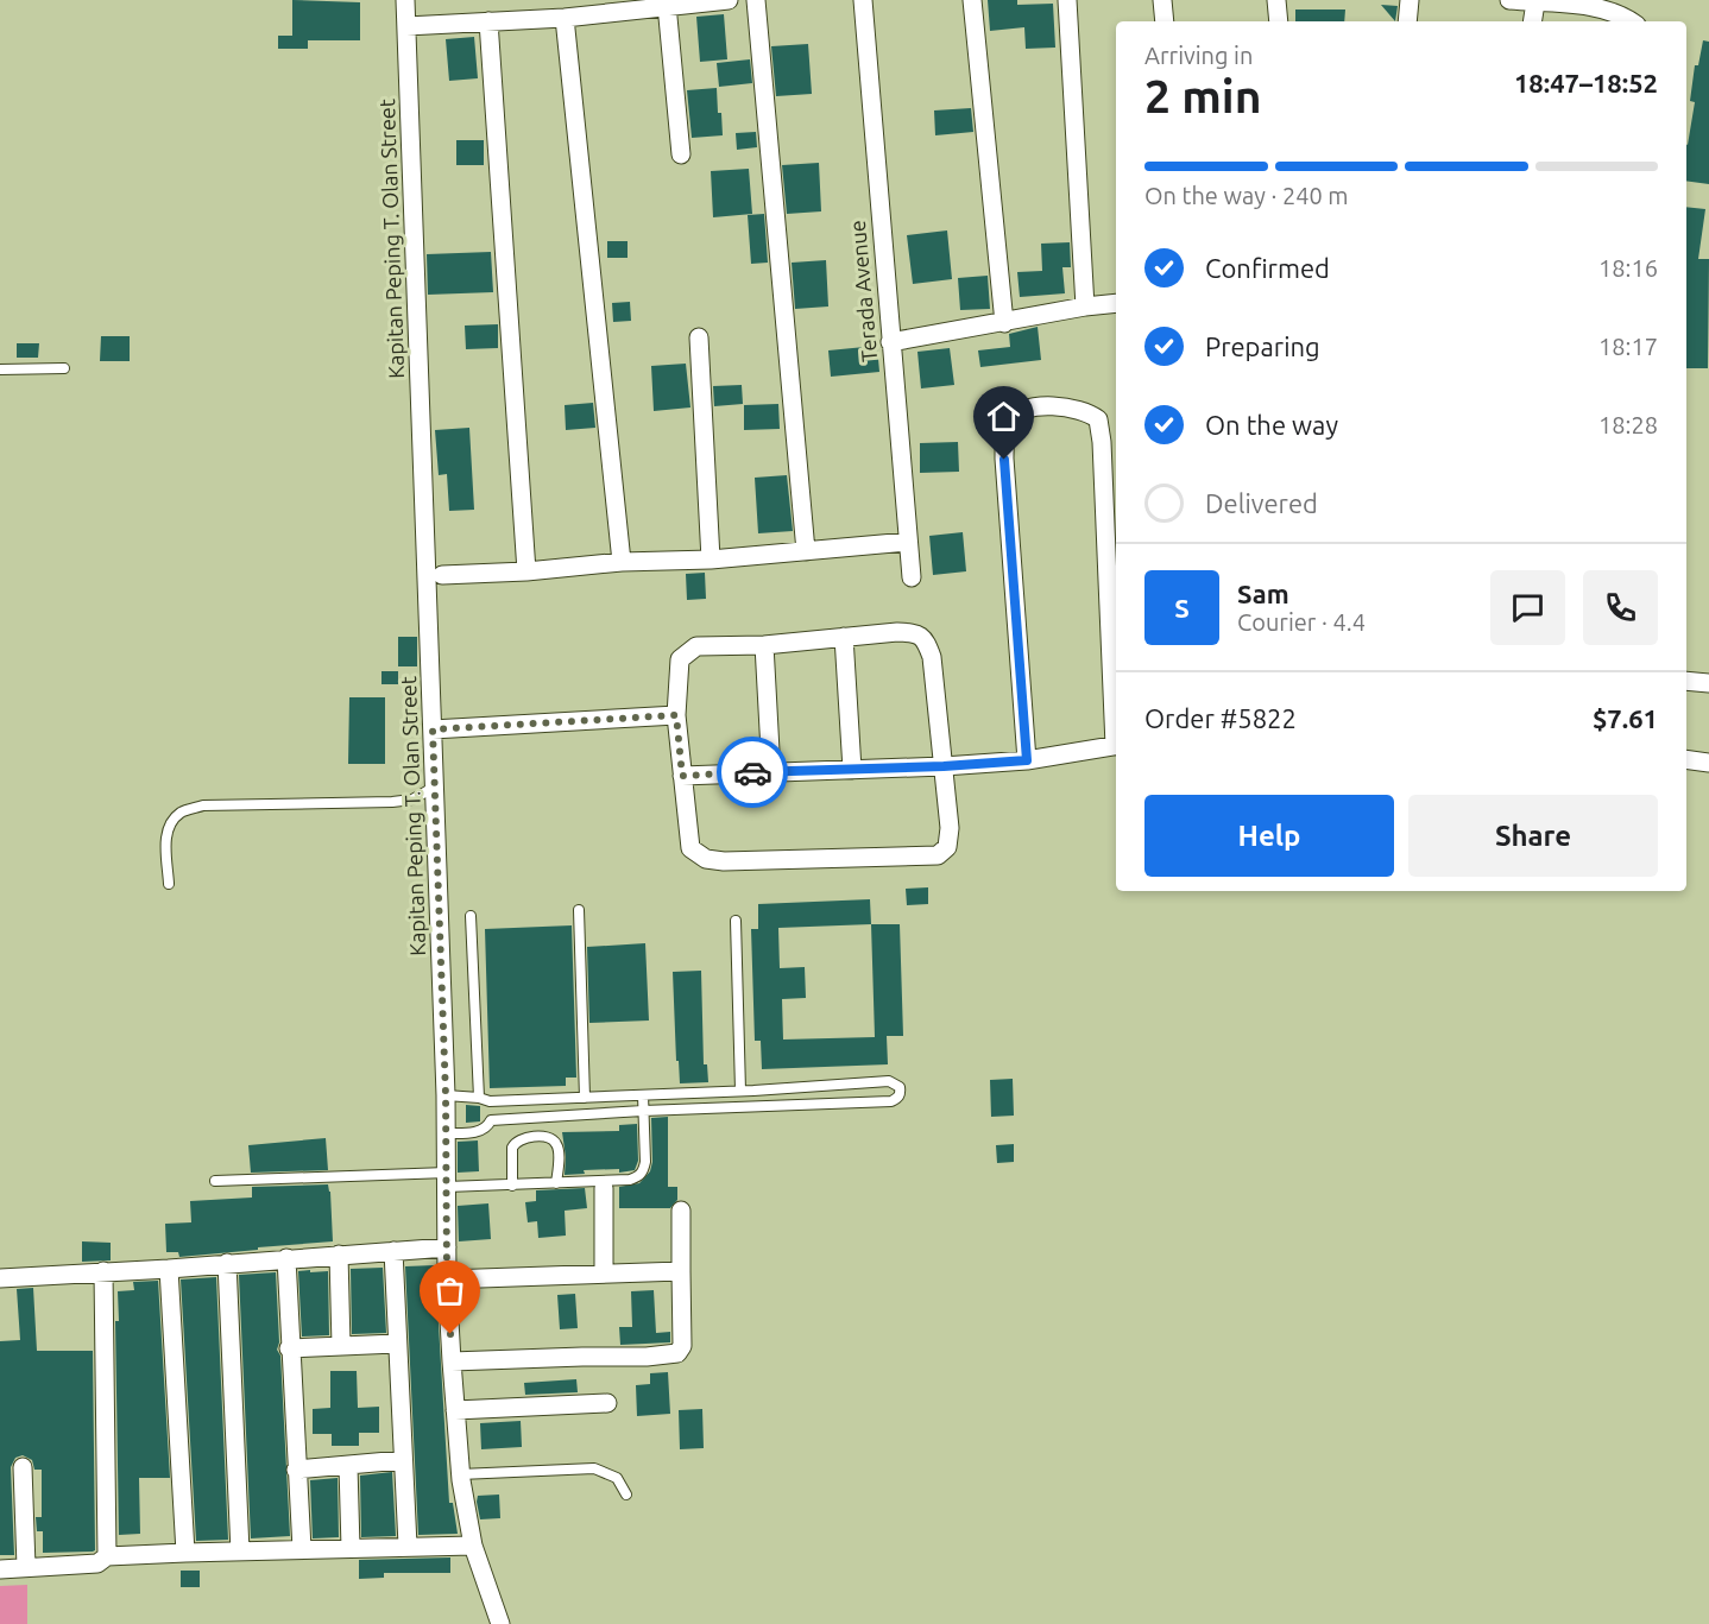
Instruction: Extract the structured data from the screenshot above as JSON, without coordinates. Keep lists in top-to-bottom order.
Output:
{
  "streets": {
    "street": ["Kapitan Peping T. Olan Street", "Terada Avenue"]
  },
  "page": {
    "heading": ["2 min", "Arriving in", "18:47–18:52"],
    "panel": [
      "Sam",
      "Courier · 4.4",
      "Order #5822",
      "$7.61"
    ],
    "bar": "On the way · 240 m",
    "list": [
      ["Confirmed", "18:16"],
      ["Preparing", "18:17"],
      ["On the way", "18:28"],
      "Delivered"
    ],
    "round": "S",
    "buttons": ["Help", "Share"]
  }
}
